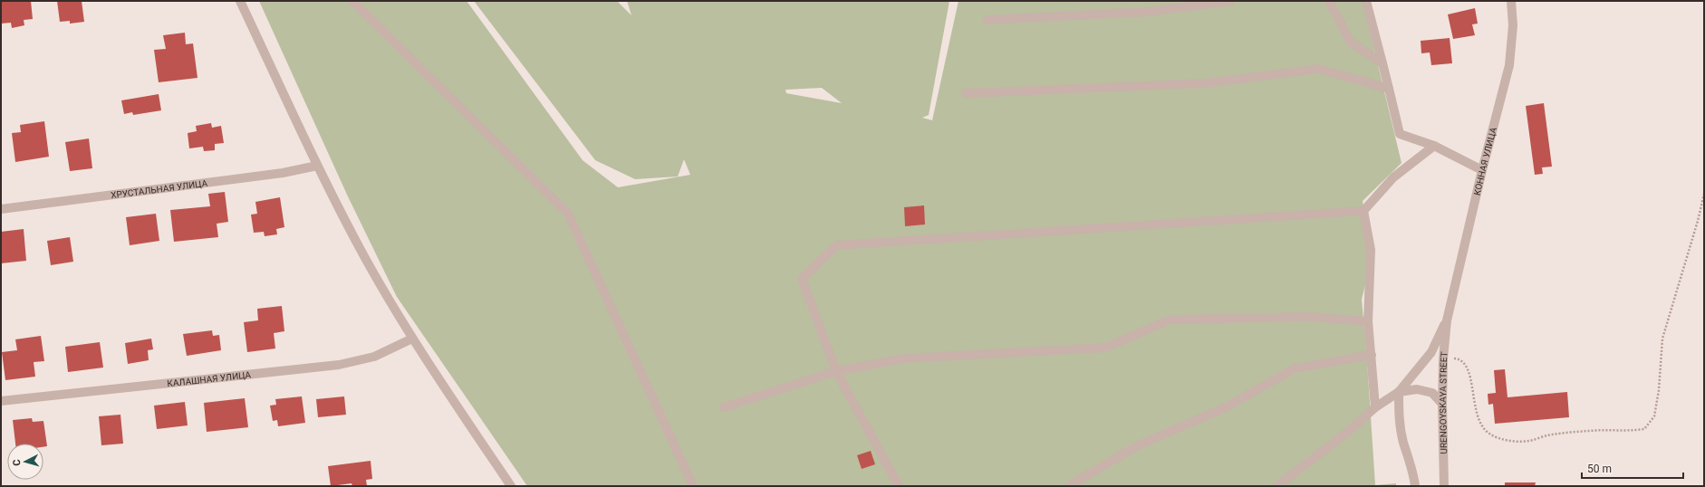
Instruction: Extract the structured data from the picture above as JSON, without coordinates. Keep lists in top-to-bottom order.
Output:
{
  "streets": {
    "street": [
      "КОННАЯ УЛИЦА",
      "ХРУСТАЛЬНАЯ УЛИЦА",
      "КАЛАШНАЯ УЛИЦА",
      "URENGOYSKAYA STREET"
    ]
  },
  "crossings": [
    ["КОННАЯ УЛИЦА", "URENGOYSKAYA STREET"]
  ],
  "scale_bar": "50 m",
  "north": "left"
}
